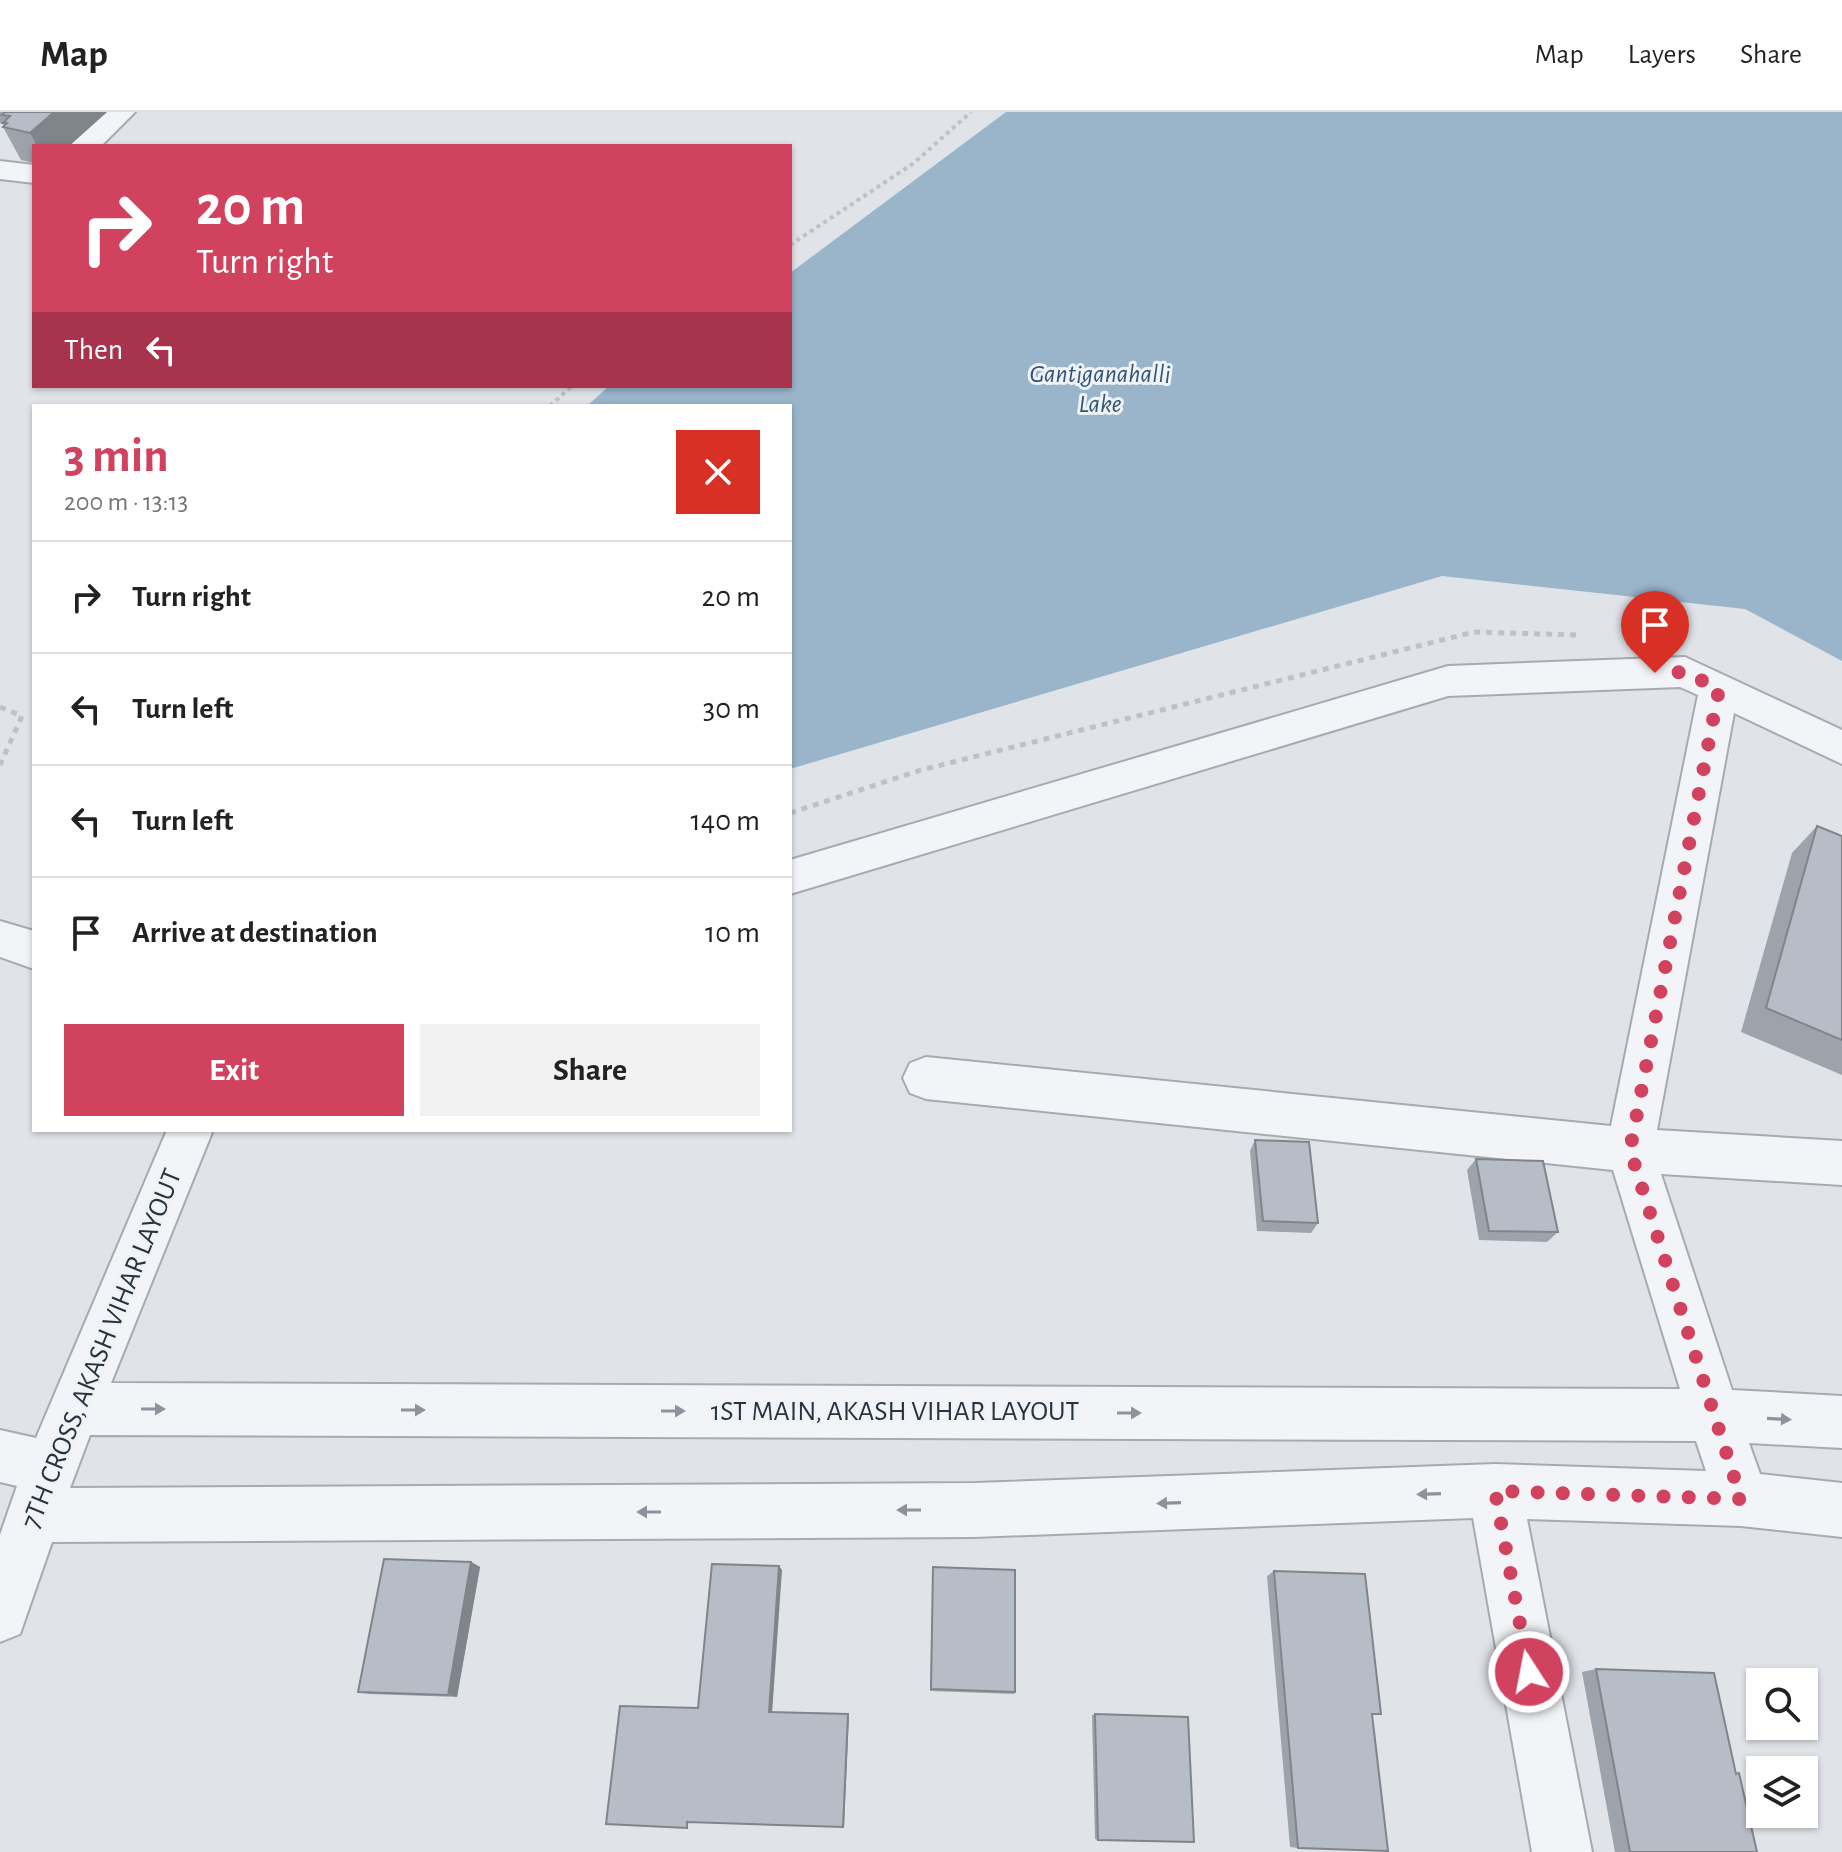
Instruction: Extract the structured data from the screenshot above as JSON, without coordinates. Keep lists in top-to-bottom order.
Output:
{
  "streets": {
    "street": ["7TH CROSS, AKASH VIHAR LAYOUT", "1ST MAIN, AKASH VIHAR LAYOUT"]
  },
  "crossings": [
    ["7TH CROSS, AKASH VIHAR LAYOUT", "1ST MAIN, AKASH VIHAR LAYOUT"]
  ],
  "water": ["Gantiganahalli Lake"],
  "page": {
    "header": "Map",
    "nav": ["Map", "Layers", "Share"],
    "turn": ["20 m", "Turn right"],
    "then": "Then",
    "heading": ["3 min", "200 m · 13:13"],
    "list": [
      {
        "name": "Turn right",
        "value": "20 m"
      },
      {
        "name": "Turn left",
        "value": "30 m"
      },
      {
        "name": "Turn left",
        "value": "140 m"
      },
      {
        "name": "Arrive at destination",
        "value": "10 m"
      }
    ],
    "buttons": ["Exit", "Share"]
  }
}
